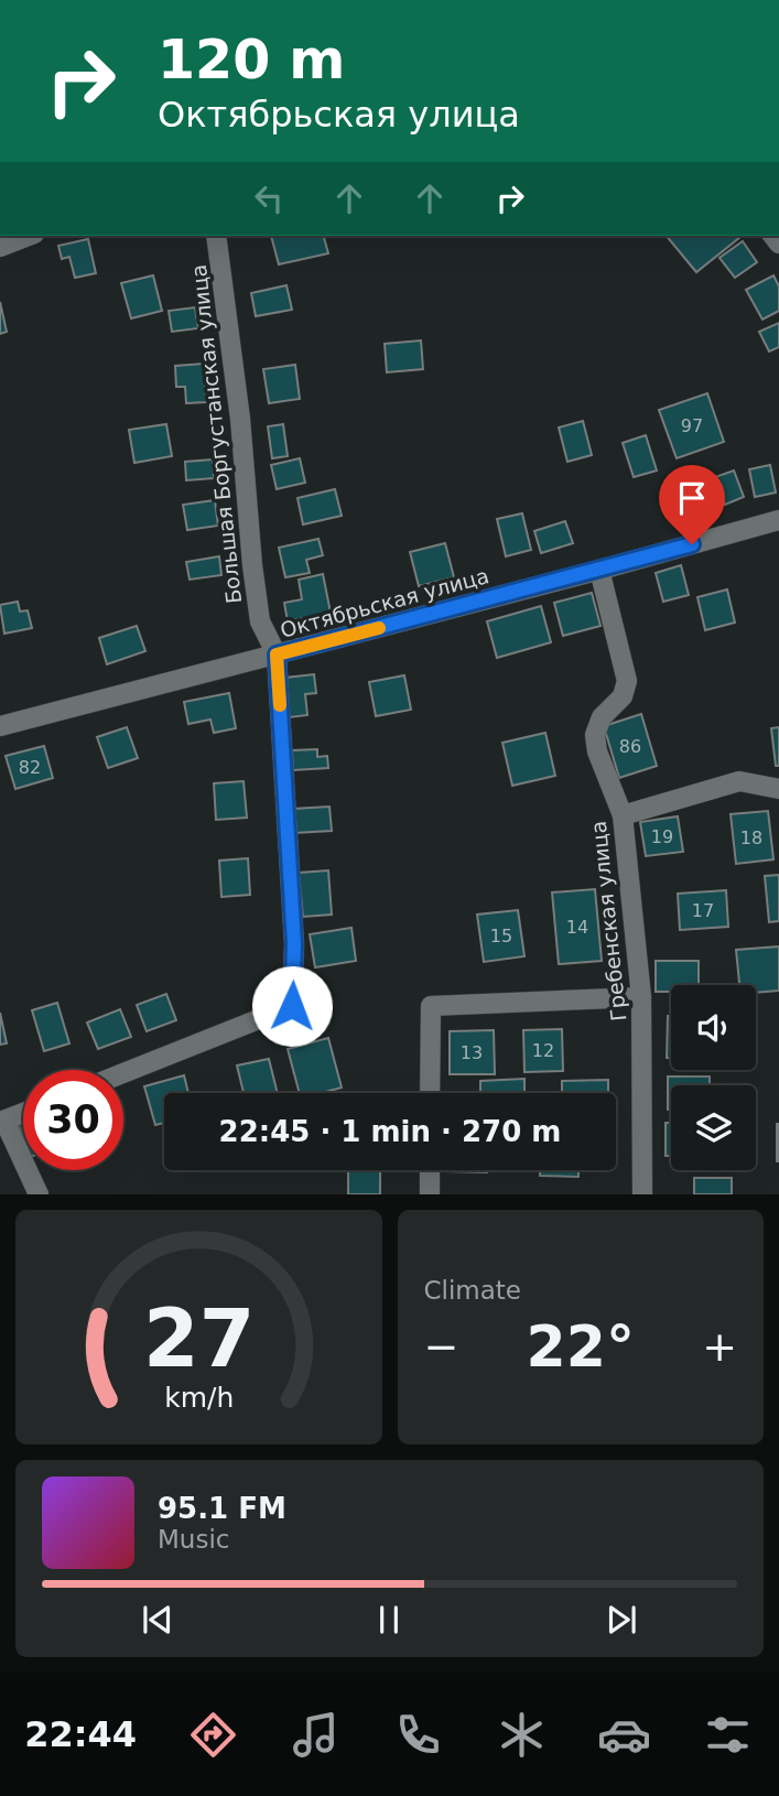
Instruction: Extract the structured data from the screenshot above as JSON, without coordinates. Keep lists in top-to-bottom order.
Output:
{
  "streets": {
    "street": ["Большая Боргустанская улица", "Октябрьская улица", "Гребенская улица"]
  },
  "crossings": [
    ["Большая Боргустанская улица", "Октябрьская улица"],
    ["Октябрьская улица", "Гребенская улица"]
  ],
  "house_numbers": [
    "97",
    "86",
    "82",
    "19",
    "18",
    "17",
    "14",
    "15",
    "12",
    "13"
  ],
  "page": {
    "turn": ["120 m", "Октябрьская улица"],
    "limit": "30",
    "trip": "22:45 · 1 min · 270 m",
    "tile": "Climate",
    "heat": ["−", "22°", "+"],
    "song": ["95.1 FM", "Music"],
    "tabs": "22:44",
    "gauge": ["27", "km/h"]
  }
}
